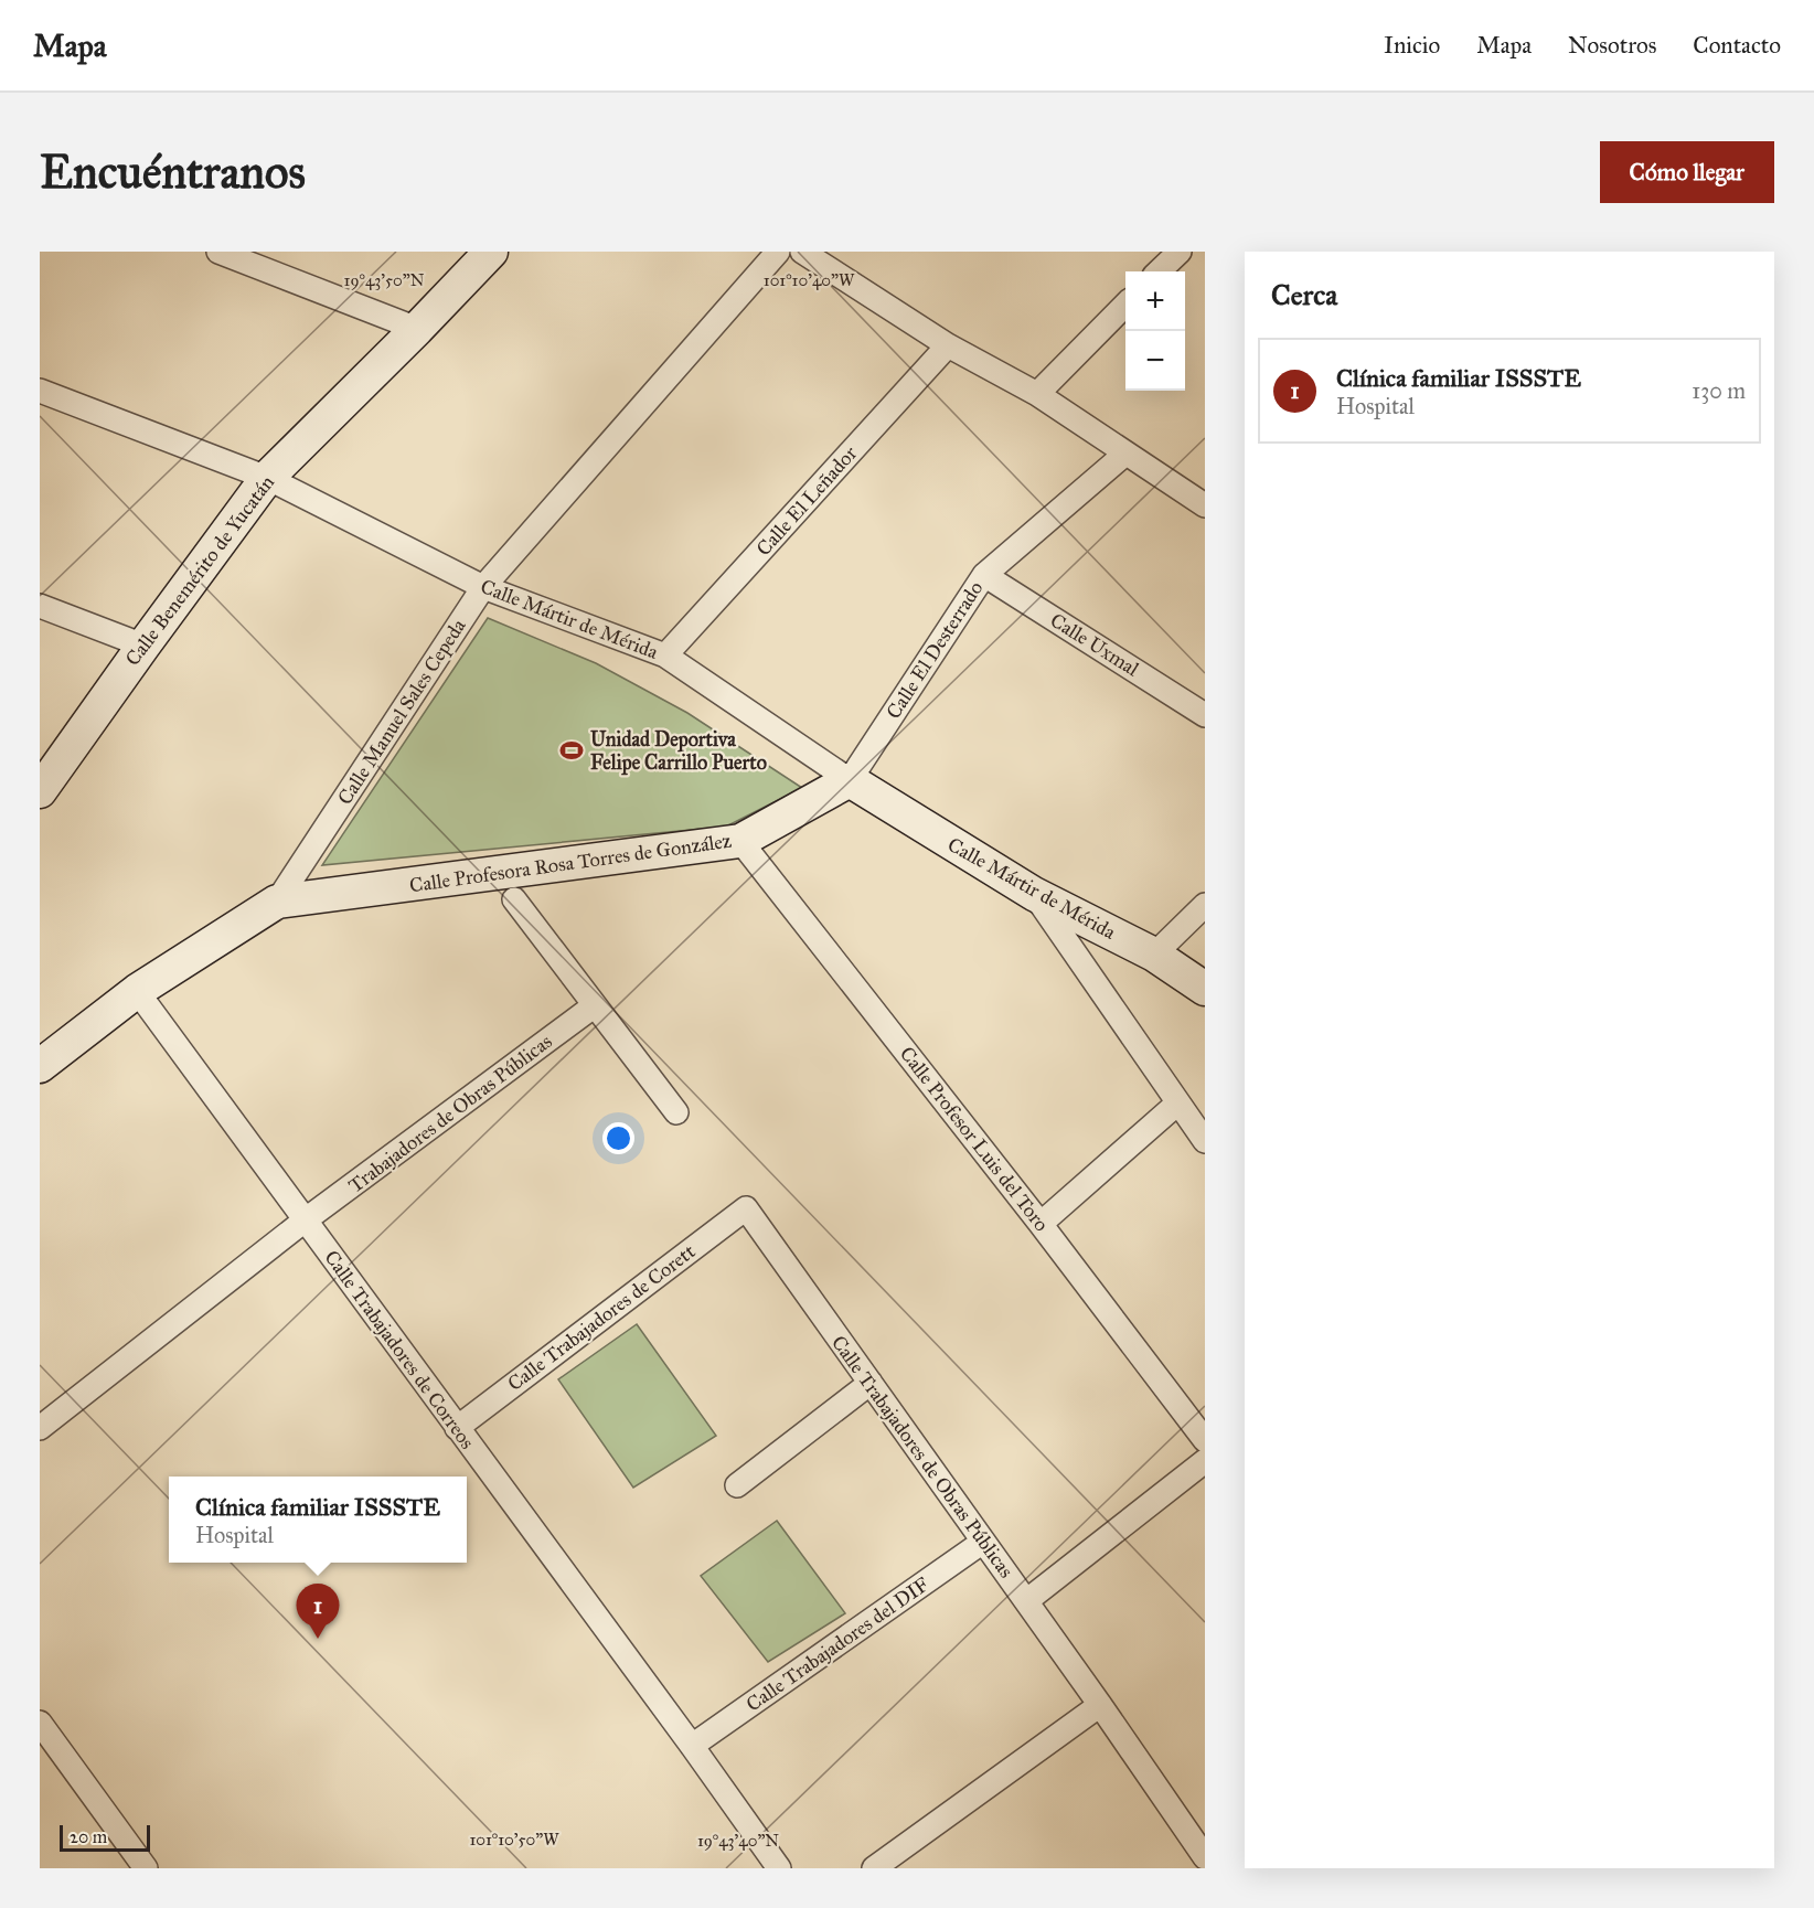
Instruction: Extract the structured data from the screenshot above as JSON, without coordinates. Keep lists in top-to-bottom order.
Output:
{
  "streets": {
    "street": [
      "Calle El Leñador",
      "Calle Benemérito de Yucatán",
      "Calle Mártir de Mérida",
      "Calle Uxmal",
      "Calle El Desterrado",
      "Calle Manuel Sales Cepeda",
      "Calle Profesora Rosa Torres de González",
      "Trabajadores de Obras Públicas",
      "Calle Profesor Luis del Toro",
      "Calle Trabajadores de Corett",
      "Calle Trabajadores de Correos",
      "Calle Trabajadores de Obras Públicas",
      "Calle Trabajadores del DIF"
    ]
  },
  "crossings": [
    ["Calle El Leñador", "Calle Mártir de Mérida"],
    ["Calle Benemérito de Yucatán", "Calle Mártir de Mérida"],
    ["Calle Mártir de Mérida", "Calle El Desterrado"],
    ["Calle Mártir de Mérida", "Calle Manuel Sales Cepeda"],
    ["Calle Mártir de Mérida", "Calle Profesora Rosa Torres de González"],
    ["Calle Uxmal", "Calle El Desterrado"],
    ["Calle El Desterrado", "Calle Profesora Rosa Torres de González"],
    ["Calle Manuel Sales Cepeda", "Calle Profesora Rosa Torres de González"],
    ["Calle Manuel Sales Cepeda", "Calle Trabajadores de Correos"],
    ["Calle Profesora Rosa Torres de González", "Calle Profesor Luis del Toro"],
    ["Trabajadores de Obras Públicas", "Calle Trabajadores de Correos"],
    ["Calle Trabajadores de Corett", "Calle Trabajadores de Correos"],
    ["Calle Trabajadores de Corett", "Calle Trabajadores de Obras Públicas"],
    ["Calle Trabajadores de Correos", "Calle Trabajadores del DIF"],
    ["Calle Trabajadores de Obras Públicas", "Calle Trabajadores del DIF"]
  ],
  "places": {
    "sports": ["Unidad Deportiva Felipe Carrillo Puerto"]
  },
  "scale_bar": "20 m",
  "page": {
    "header": "Mapa",
    "nav": [
      "Inicio",
      "Mapa",
      "Nosotros",
      "Contacto"
    ],
    "buttons": "Cómo llegar",
    "title": "Encuéntranos",
    "heading": "Cerca",
    "map_buttons": ["+", "−"],
    "list": [
      {
        "mark": "1",
        "name": "Clínica familiar ISSSTE",
        "note": "Hospital",
        "value": "130 m"
      }
    ],
    "popup": ["Clínica familiar ISSSTE", "Hospital"],
    "pins": "1",
    "scale": "20 m"
  },
  "coordinates": [
    "19°43'50\"N",
    "101°10'40\"W",
    "101°10'50\"W",
    "19°43'40\"N"
  ]
}
